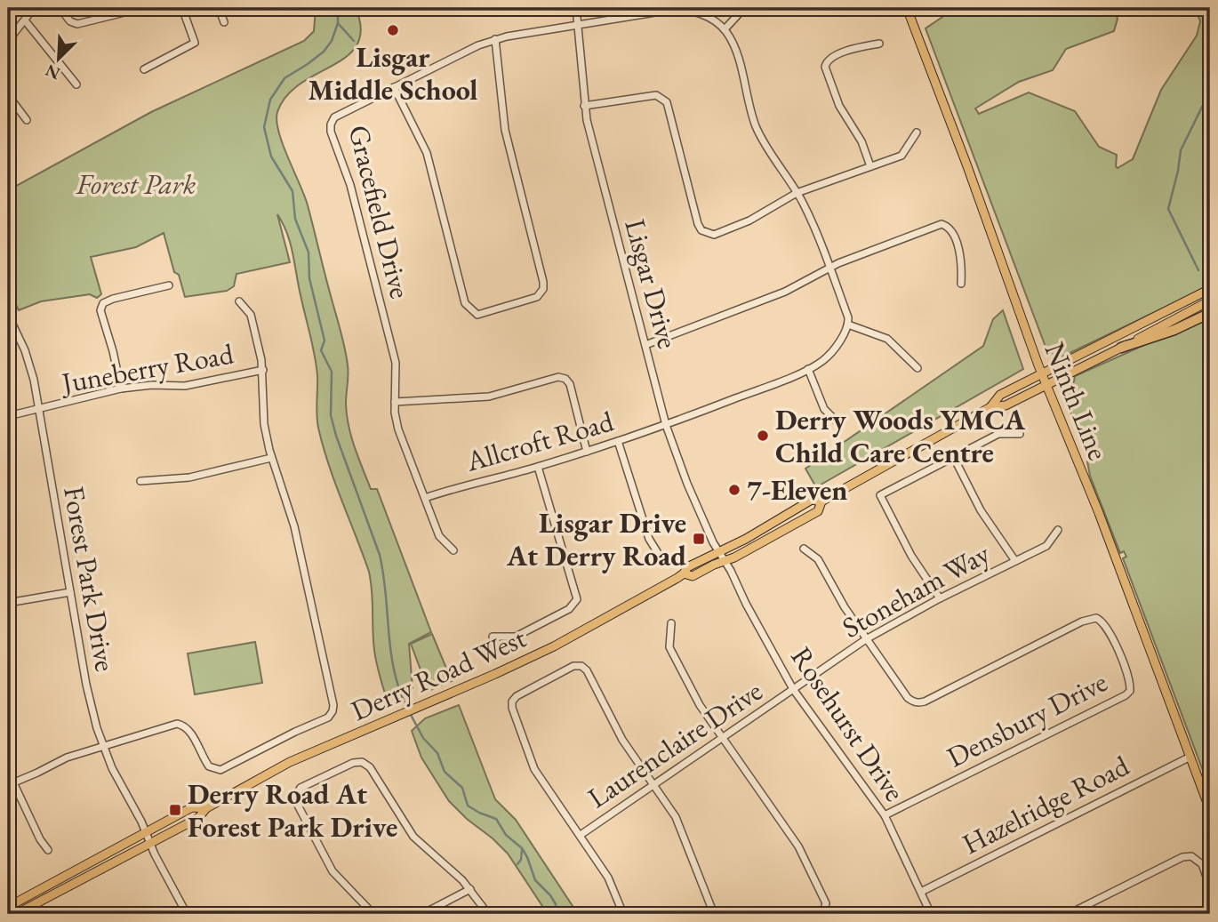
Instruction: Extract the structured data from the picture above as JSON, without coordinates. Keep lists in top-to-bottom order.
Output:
{
  "streets": {
    "main road": ["Ninth Line", "Derry Road West"],
    "street": [
      "Gracefield Drive",
      "Lisgar Drive",
      "Juneberry Road",
      "Allcroft Road",
      "Forest Park Drive",
      "Stoneham Way",
      "Densbury Drive",
      "Rosehurst Drive",
      "Laurenclaire Drive",
      "Hazelridge Road"
    ]
  },
  "crossings": [
    ["Gracefield Drive", "Lisgar Drive"],
    ["Gracefield Drive", "Allcroft Road"],
    ["Lisgar Drive", "Allcroft Road"],
    ["Lisgar Drive", "Derry Road West"],
    ["Lisgar Drive", "Rosehurst Drive"],
    ["Juneberry Road", "Forest Park Drive"],
    ["Ninth Line", "Derry Road West"],
    ["Ninth Line", "Hazelridge Road"],
    ["Forest Park Drive", "Derry Road West"],
    ["Stoneham Way", "Densbury Drive"],
    ["Stoneham Way", "Rosehurst Drive"],
    ["Stoneham Way", "Laurenclaire Drive"],
    ["Derry Road West", "Rosehurst Drive"],
    ["Densbury Drive", "Rosehurst Drive"],
    ["Rosehurst Drive", "Laurenclaire Drive"],
    ["Rosehurst Drive", "Hazelridge Road"]
  ],
  "parks": ["Forest Park"],
  "places": {
    "other": ["Lisgar Middle School", "Derry Woods YMCA Child Care Centre", "7-Eleven"],
    "transit": ["Lisgar Drive At Derry Road", "Derry Road At Forest Park Drive"]
  },
  "north": "bottom left"
}
